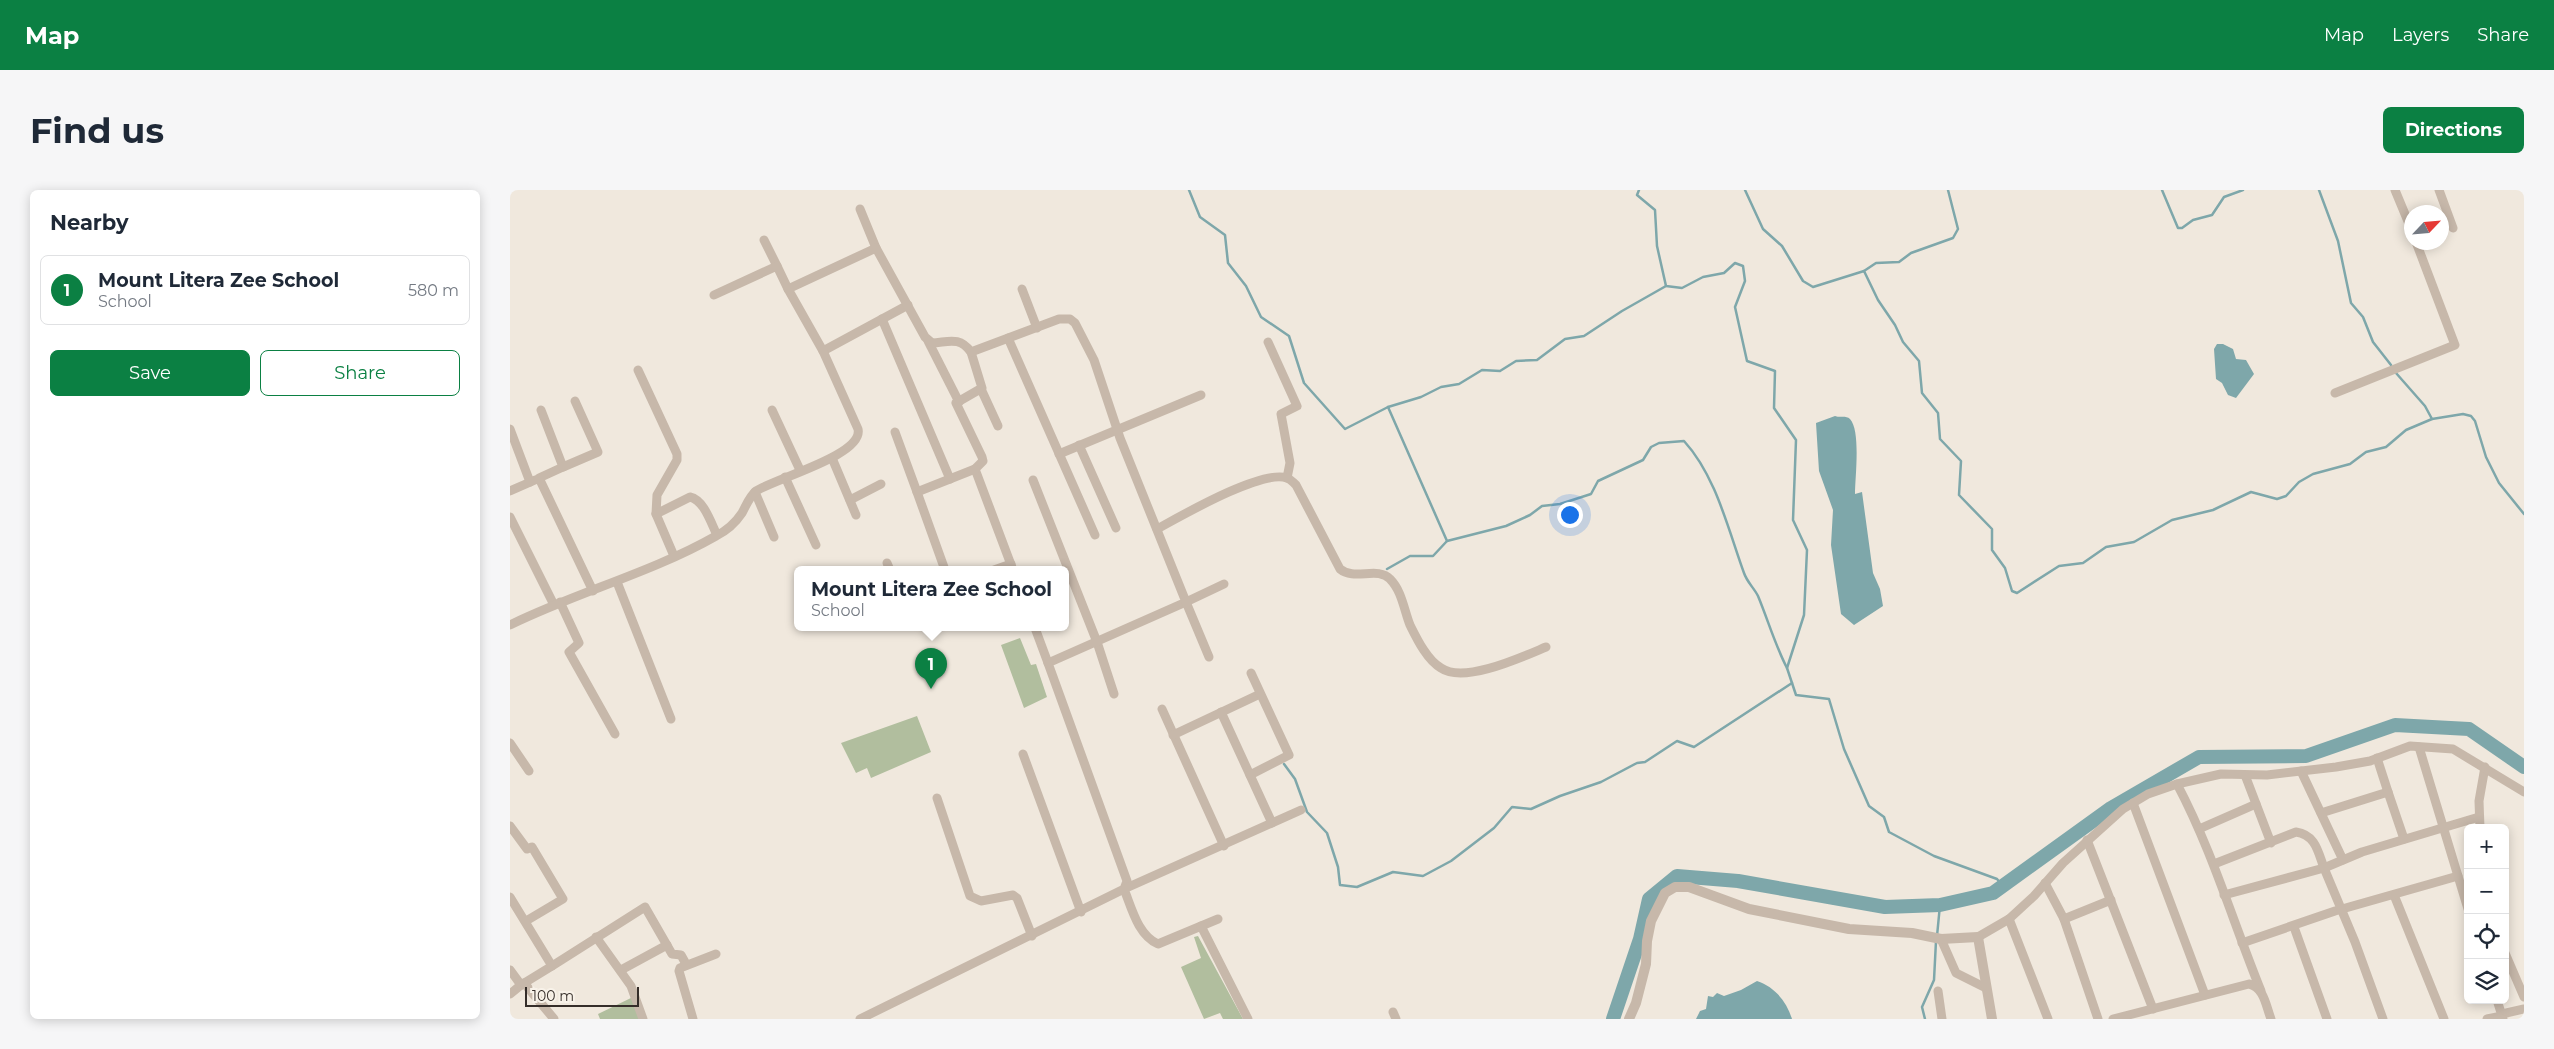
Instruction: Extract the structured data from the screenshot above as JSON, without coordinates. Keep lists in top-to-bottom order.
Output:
{
  "scale_bar": "100 m",
  "north": "top right",
  "page": {
    "header": "Map",
    "nav": ["Map", "Layers", "Share"],
    "buttons": [
      "Directions",
      ["Save", "Share"]
    ],
    "title": "Find us",
    "heading": "Nearby",
    "list": [
      {
        "mark": "1",
        "name": "Mount Litera Zee School",
        "note": "School",
        "value": "580 m"
      }
    ],
    "popup": ["Mount Litera Zee School", "School"],
    "pins": "1",
    "map_buttons": ["+", "−"],
    "scale": "100 m"
  }
}
